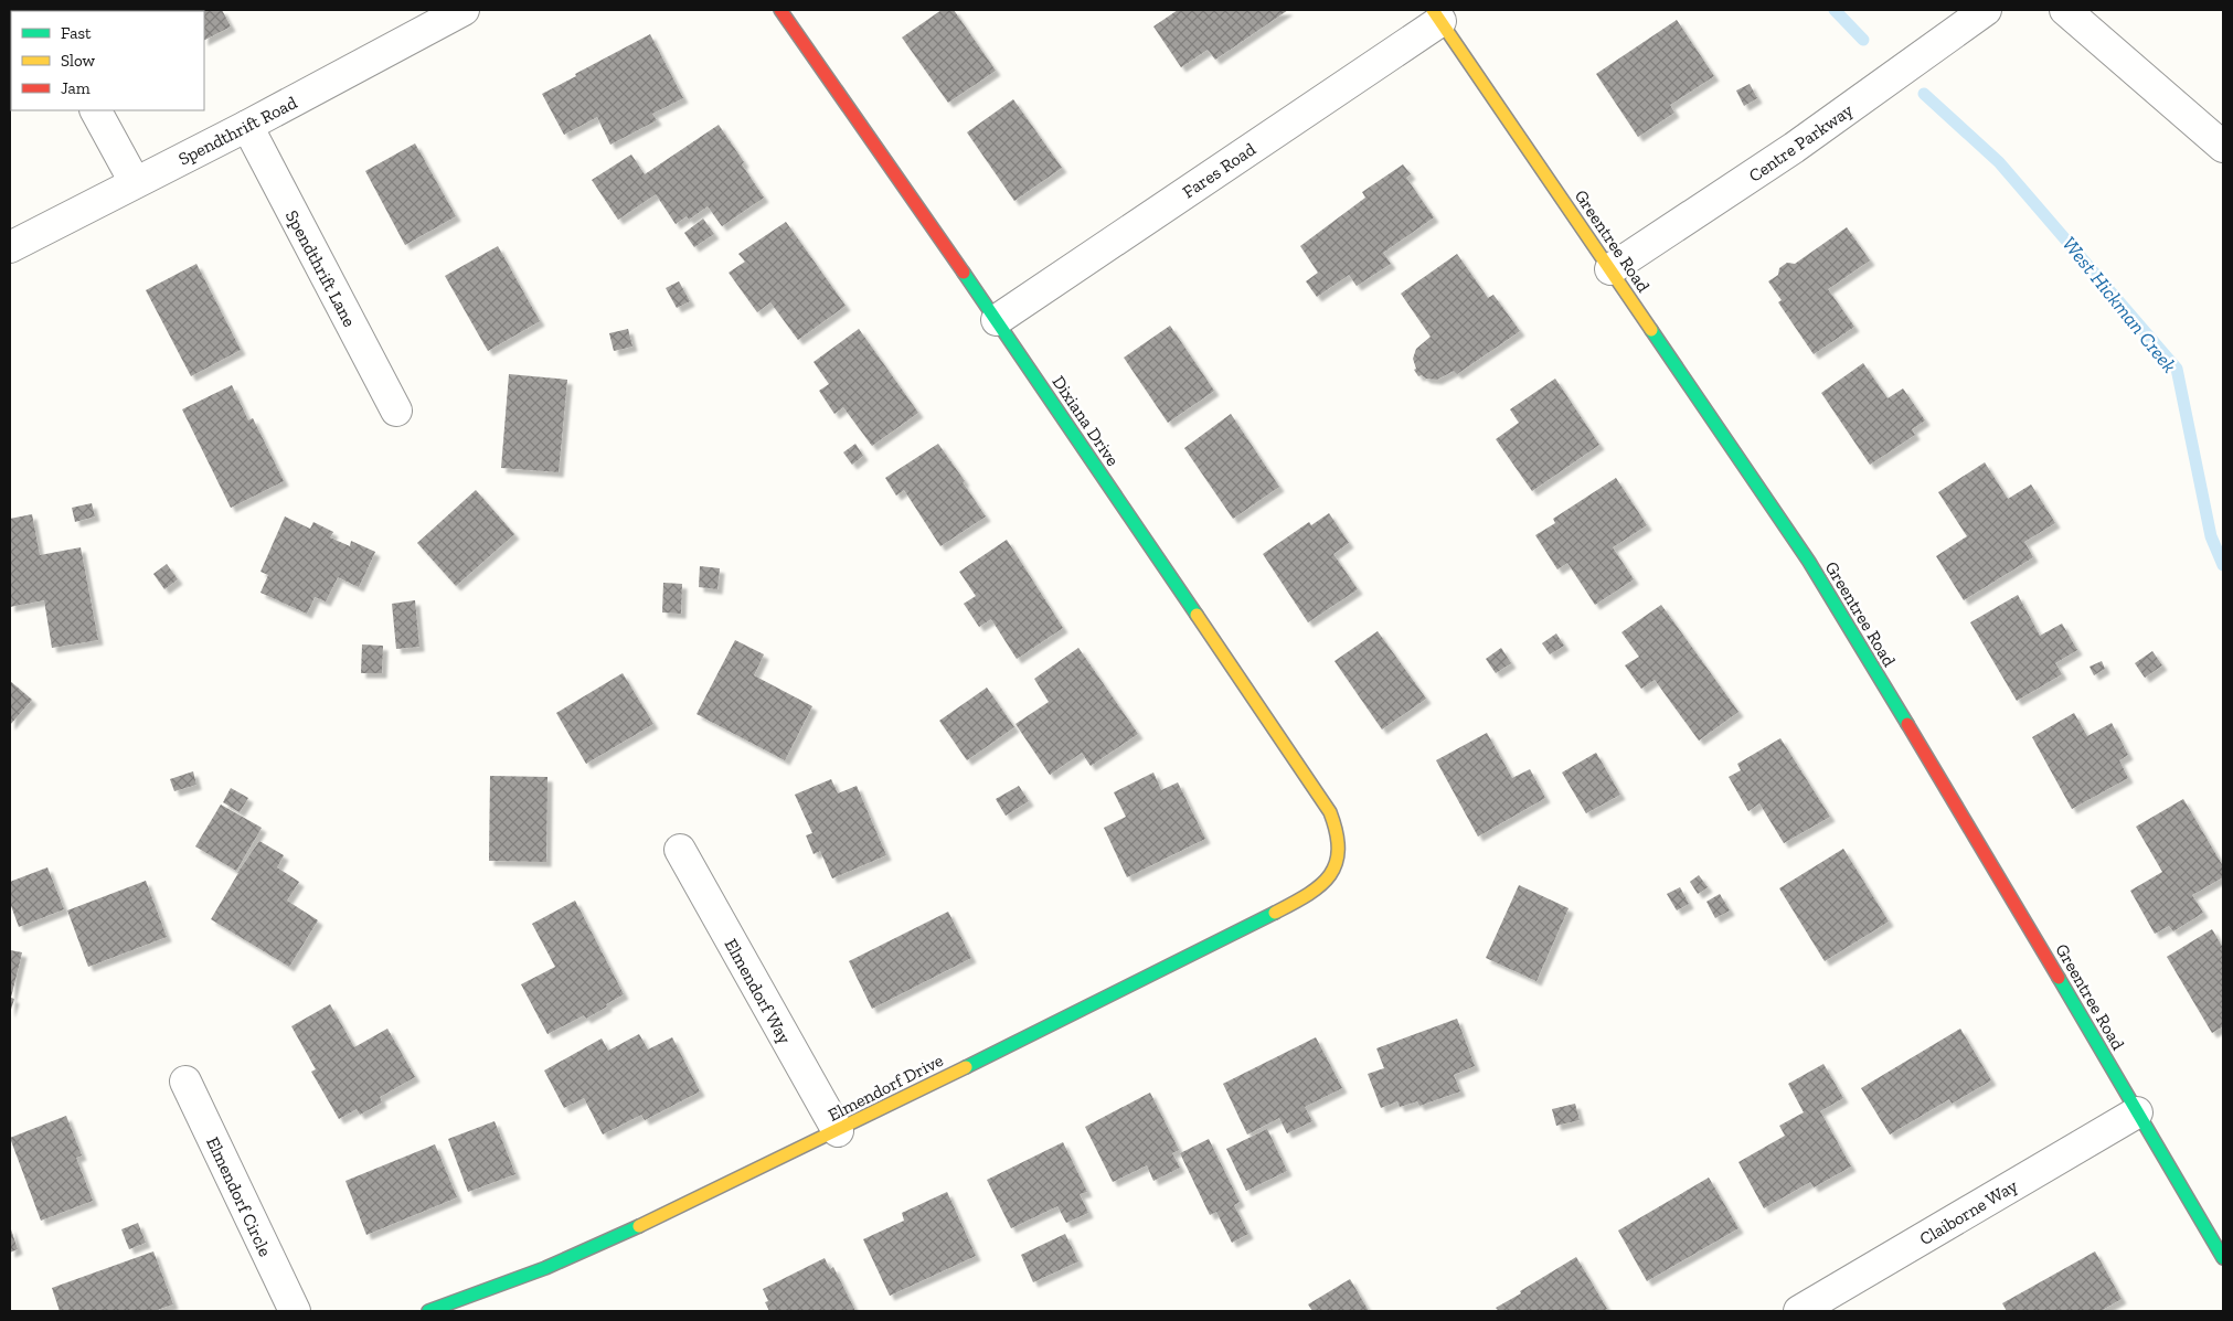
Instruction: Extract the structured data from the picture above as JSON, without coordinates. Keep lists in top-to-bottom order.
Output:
{
  "streets": {
    "street": [
      "Spendthrift Road",
      "Centre Parkway",
      "Fares Road",
      "Greentree Road",
      "Spendthrift Lane",
      "Dixiana Drive",
      "Elmendorf Way",
      "Elmendorf Drive",
      "Elmendorf Circle",
      "Claiborne Way"
    ]
  },
  "crossings": [
    ["Spendthrift Road", "Spendthrift Lane"],
    ["Centre Parkway", "Greentree Road"],
    ["Fares Road", "Greentree Road"],
    ["Fares Road", "Dixiana Drive"],
    ["Greentree Road", "Claiborne Way"],
    ["Dixiana Drive", "Elmendorf Drive"],
    ["Elmendorf Way", "Elmendorf Drive"]
  ],
  "water": ["West Hickman Creek"],
  "legend": ["Fast", "Slow", "Jam"]
}
